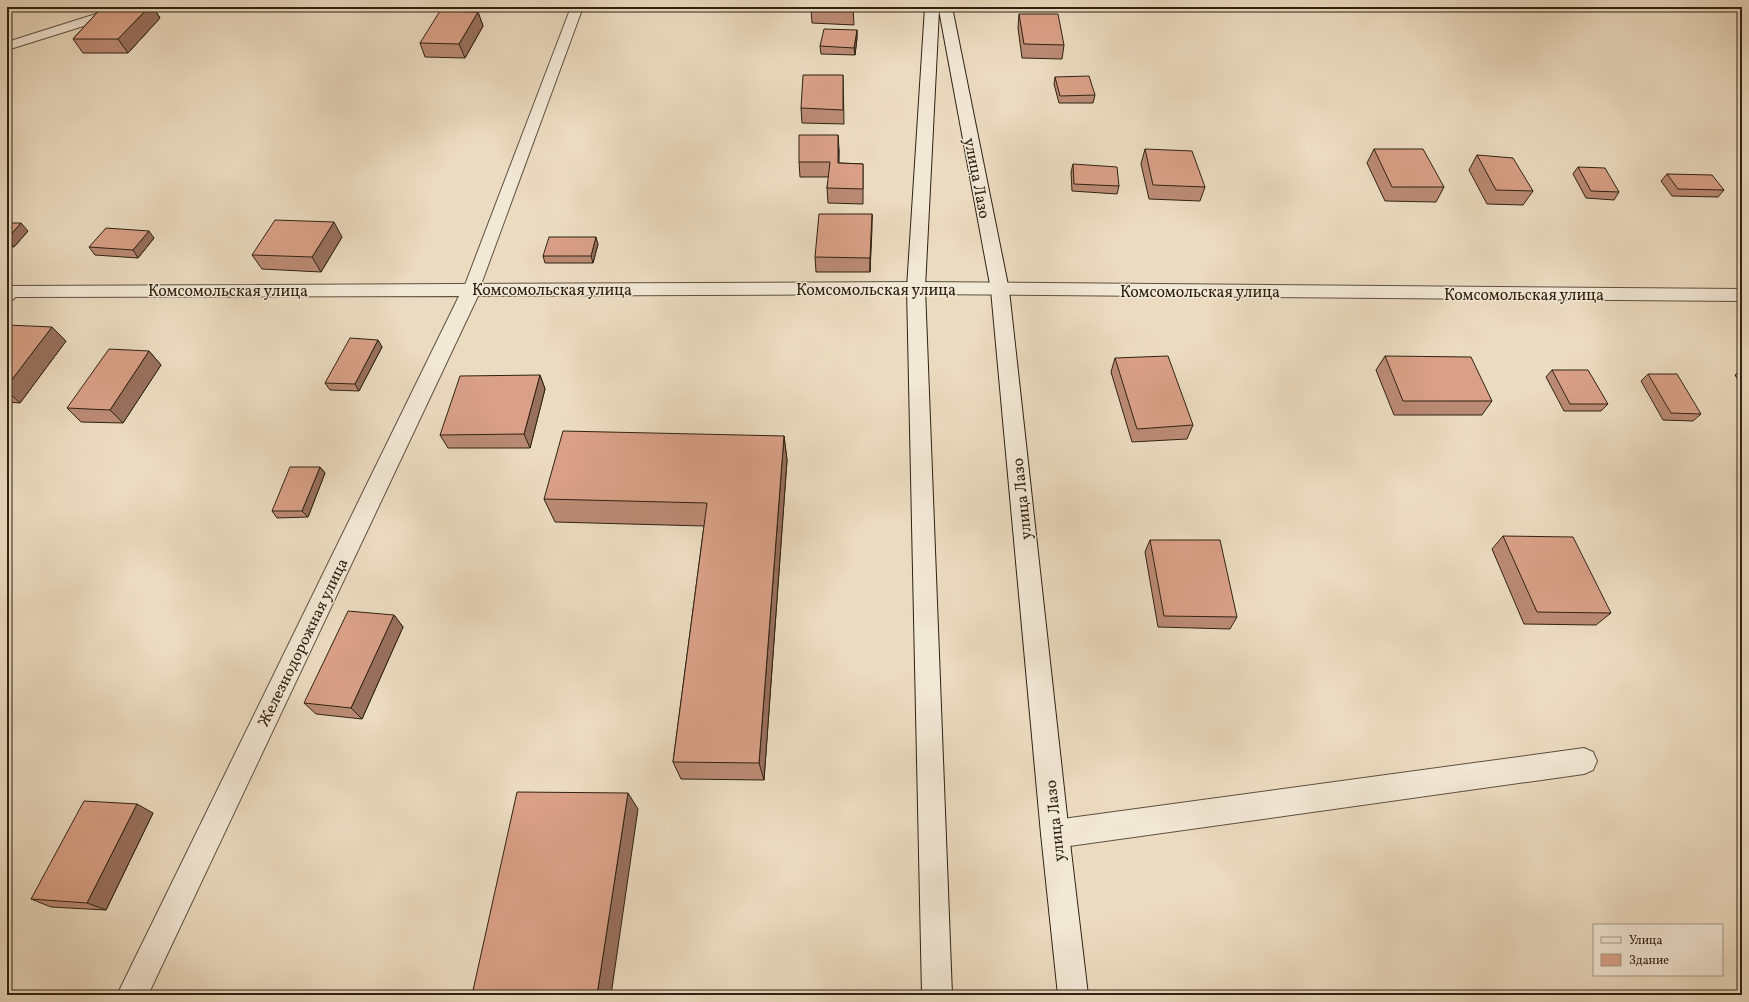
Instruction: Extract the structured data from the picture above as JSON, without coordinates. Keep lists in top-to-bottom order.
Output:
{
  "streets": {
    "street": ["улица Лазо", "Комсомольская улица", "Железнодорожная улица"]
  },
  "crossings": [
    ["улица Лазо", "Комсомольская улица"],
    ["Комсомольская улица", "Железнодорожная улица"]
  ],
  "legend": ["Улица", "Здание"]
}
